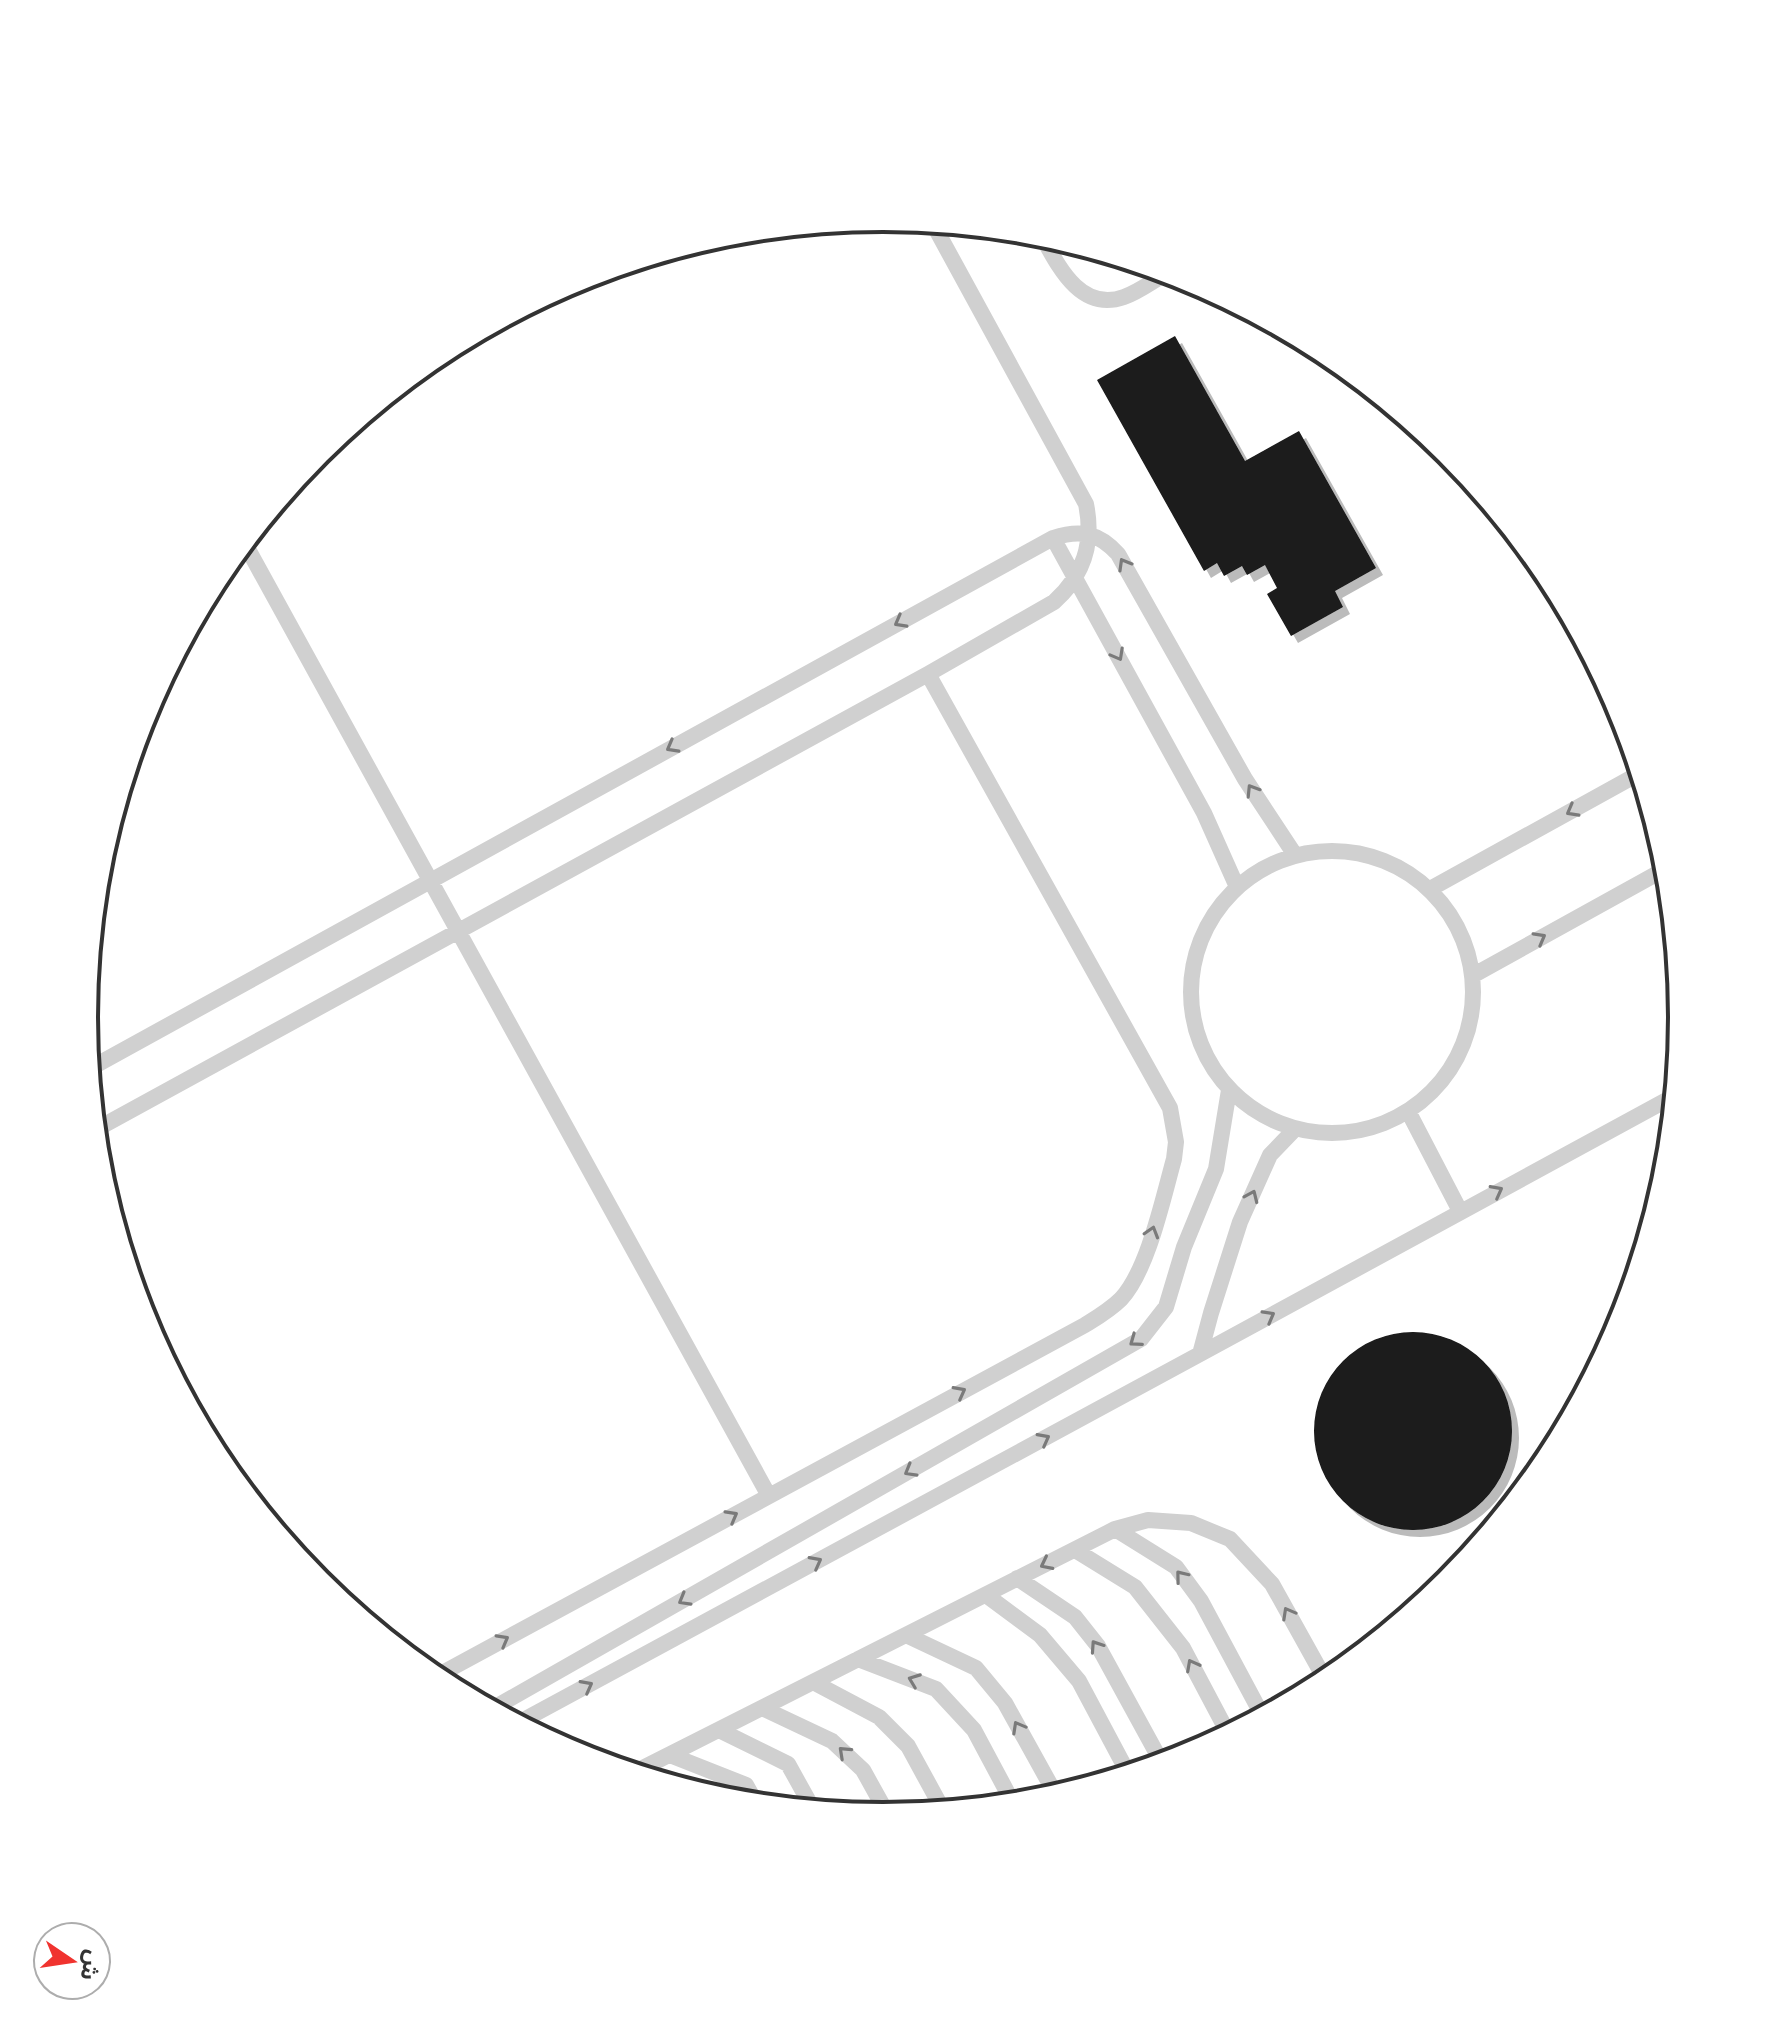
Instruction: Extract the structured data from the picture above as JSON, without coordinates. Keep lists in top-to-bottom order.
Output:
{
  "north": "right"
}
